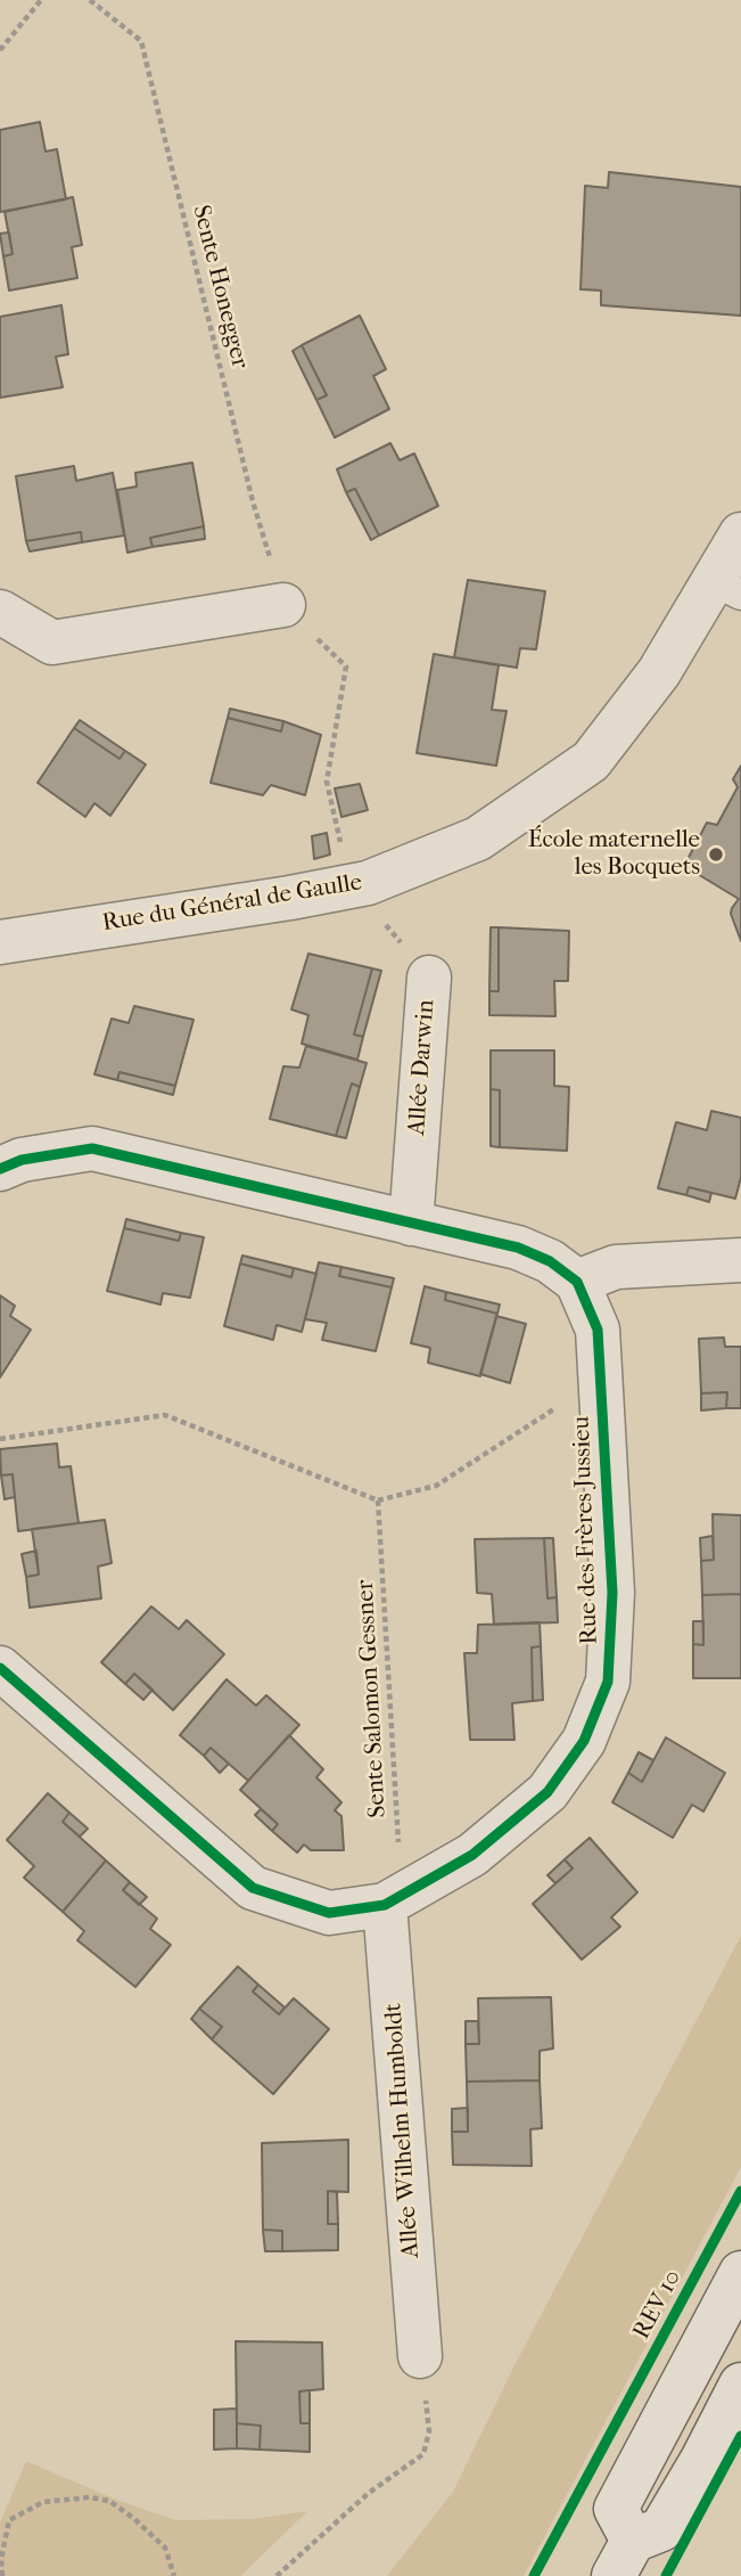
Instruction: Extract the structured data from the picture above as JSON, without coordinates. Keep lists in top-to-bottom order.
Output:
{
  "streets": {
    "street": [
      "Rue du Général de Gaulle",
      "Allée Darwin",
      "Rue des Frères Jussieu",
      "Allée Wilhelm Humboldt"
    ],
    "path": ["Sente Honegger", "Sente Salomon Gessner"],
    "cycle path": ["REV 10"]
  },
  "crossings": [
    ["Sente Honegger", "Allée Darwin"],
    ["Rue du Général de Gaulle", "Allée Darwin"],
    ["Rue des Frères Jussieu", "Sente Salomon Gessner"],
    ["Rue des Frères Jussieu", "Allée Wilhelm Humboldt"],
    ["Sente Salomon Gessner", "Allée Wilhelm Humboldt"]
  ],
  "places": ["École maternelle les Bocquets"]
}
